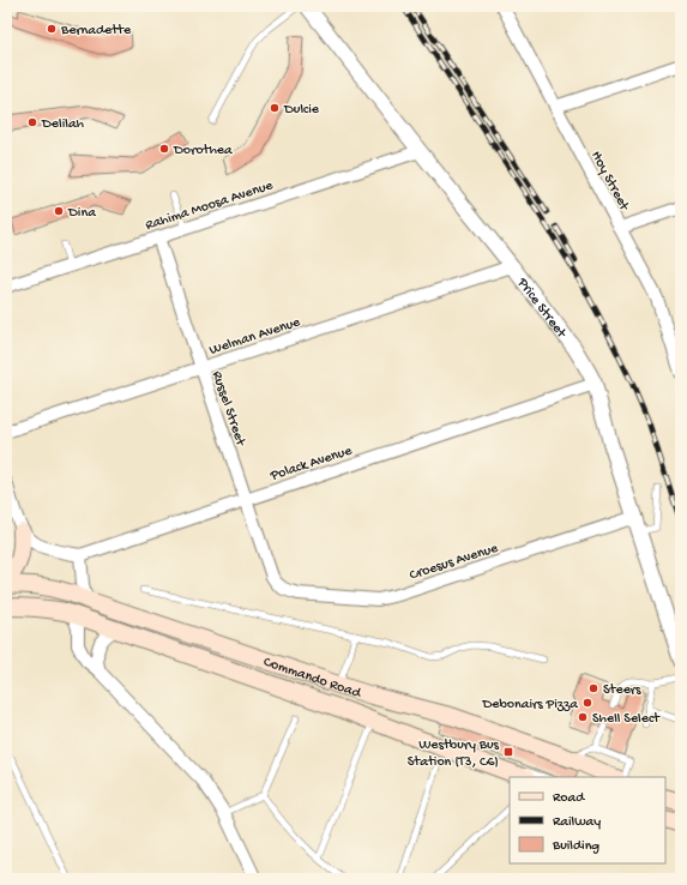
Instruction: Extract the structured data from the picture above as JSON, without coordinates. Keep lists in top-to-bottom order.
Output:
{
  "streets": {
    "main road": ["Commando Road"],
    "street": [
      "Hoy Street",
      "Rahima Moosa Avenue",
      "Price Street",
      "Welman Avenue",
      "Russel Street",
      "Polack Avenue",
      "Croesus Avenue"
    ]
  },
  "crossings": [
    ["Rahima Moosa Avenue", "Price Street"],
    ["Rahima Moosa Avenue", "Russel Street"],
    ["Price Street", "Welman Avenue"],
    ["Price Street", "Polack Avenue"],
    ["Price Street", "Croesus Avenue"],
    ["Welman Avenue", "Russel Street"],
    ["Russel Street", "Polack Avenue"],
    ["Russel Street", "Croesus Avenue"]
  ],
  "places": {
    "other": [
      "Bernadette",
      "Dulcie",
      "Delilah",
      "Dorothea",
      "Dina",
      "Steers",
      "Debonairs Pizza",
      "Shell Select"
    ],
    "transit": ["Westbury Bus Station (T3, C6)"]
  },
  "legend": ["Road", "Railway", "Building"]
}
